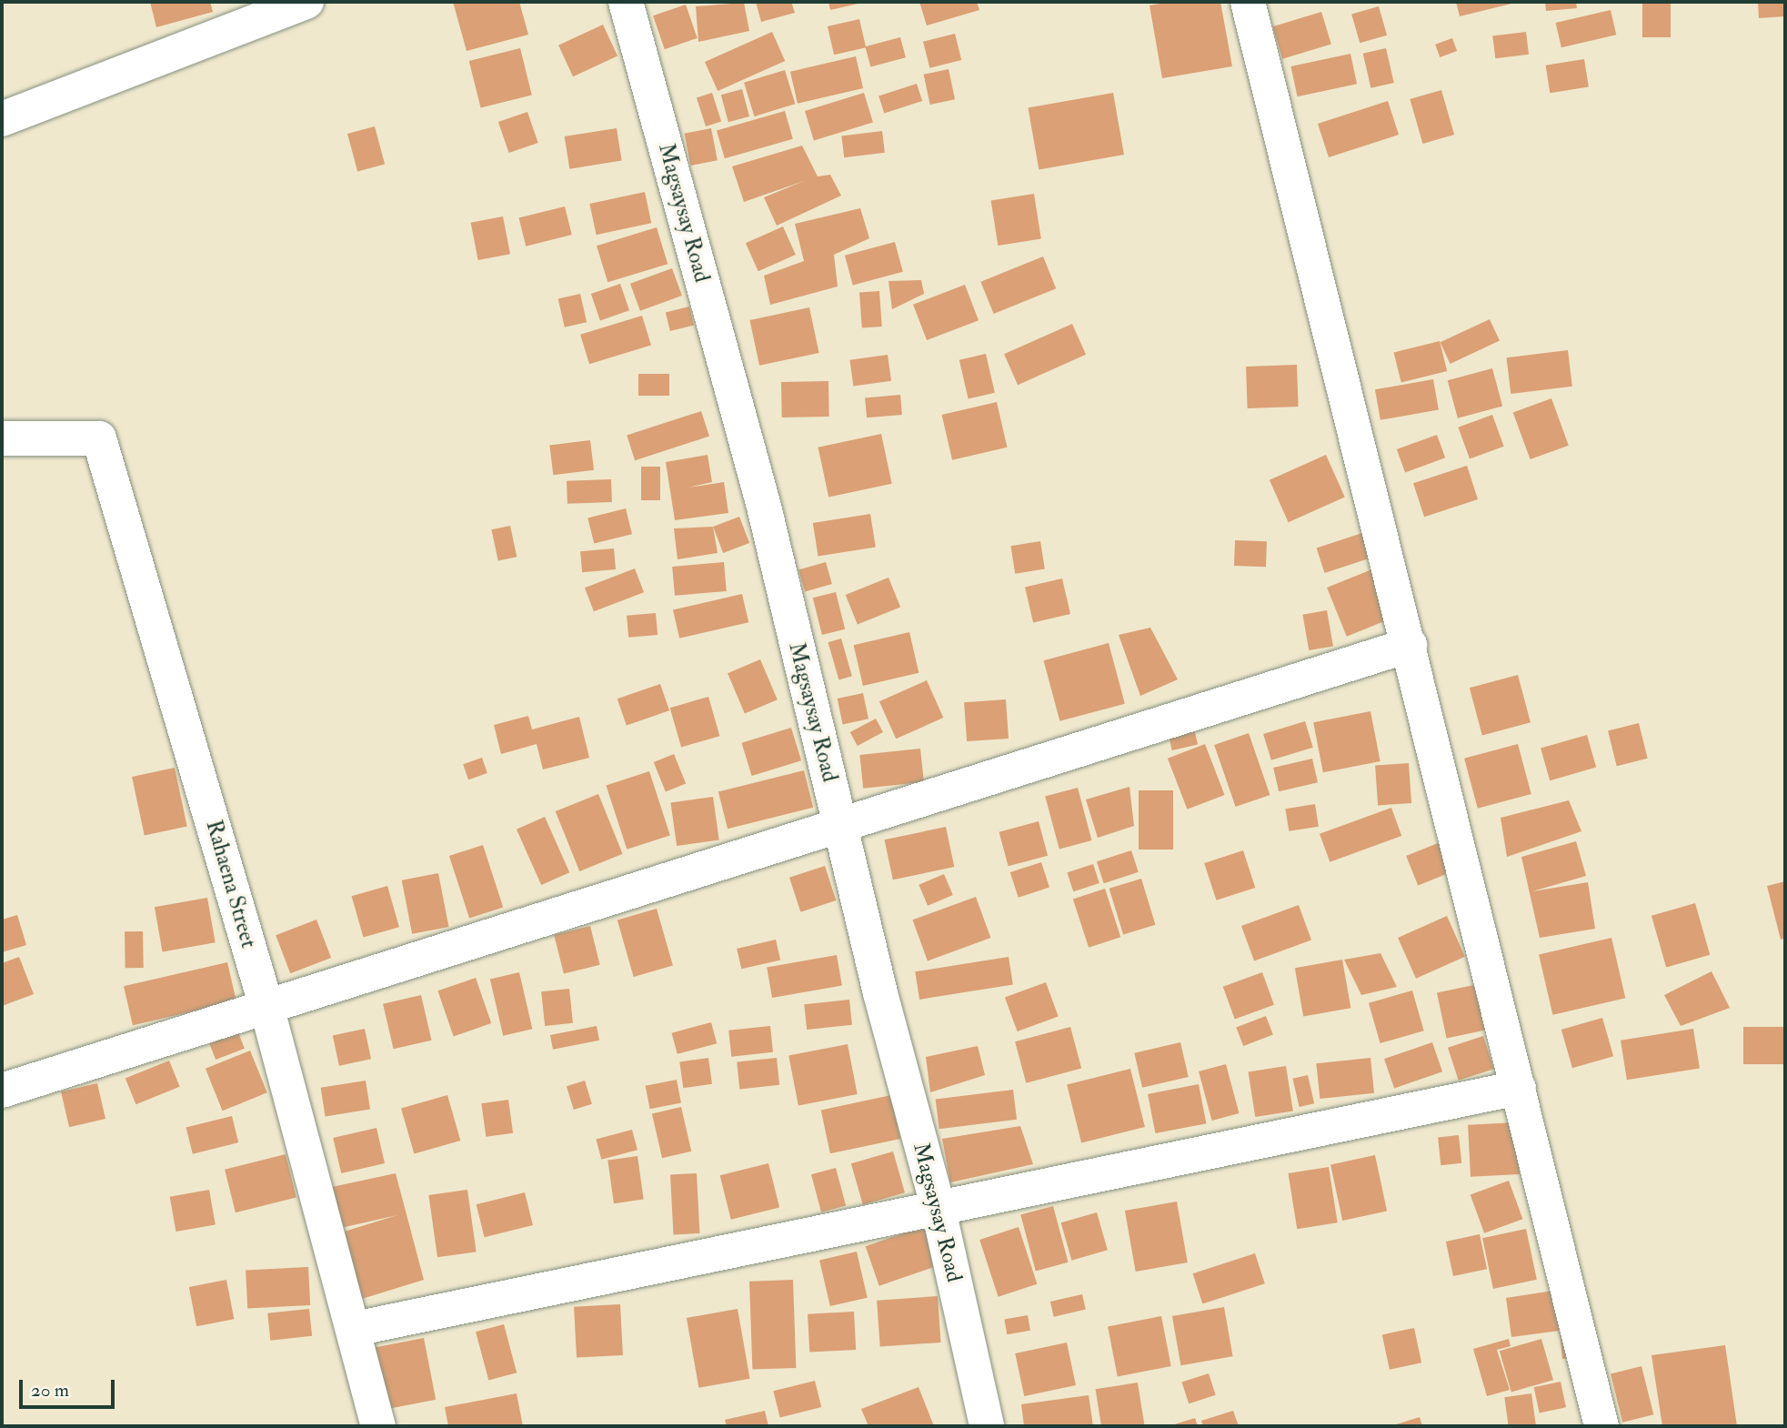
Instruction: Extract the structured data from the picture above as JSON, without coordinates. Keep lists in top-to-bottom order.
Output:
{
  "streets": {
    "street": ["Magsaysay Road", "Rahaena Street"]
  },
  "scale_bar": "20 m"
}
